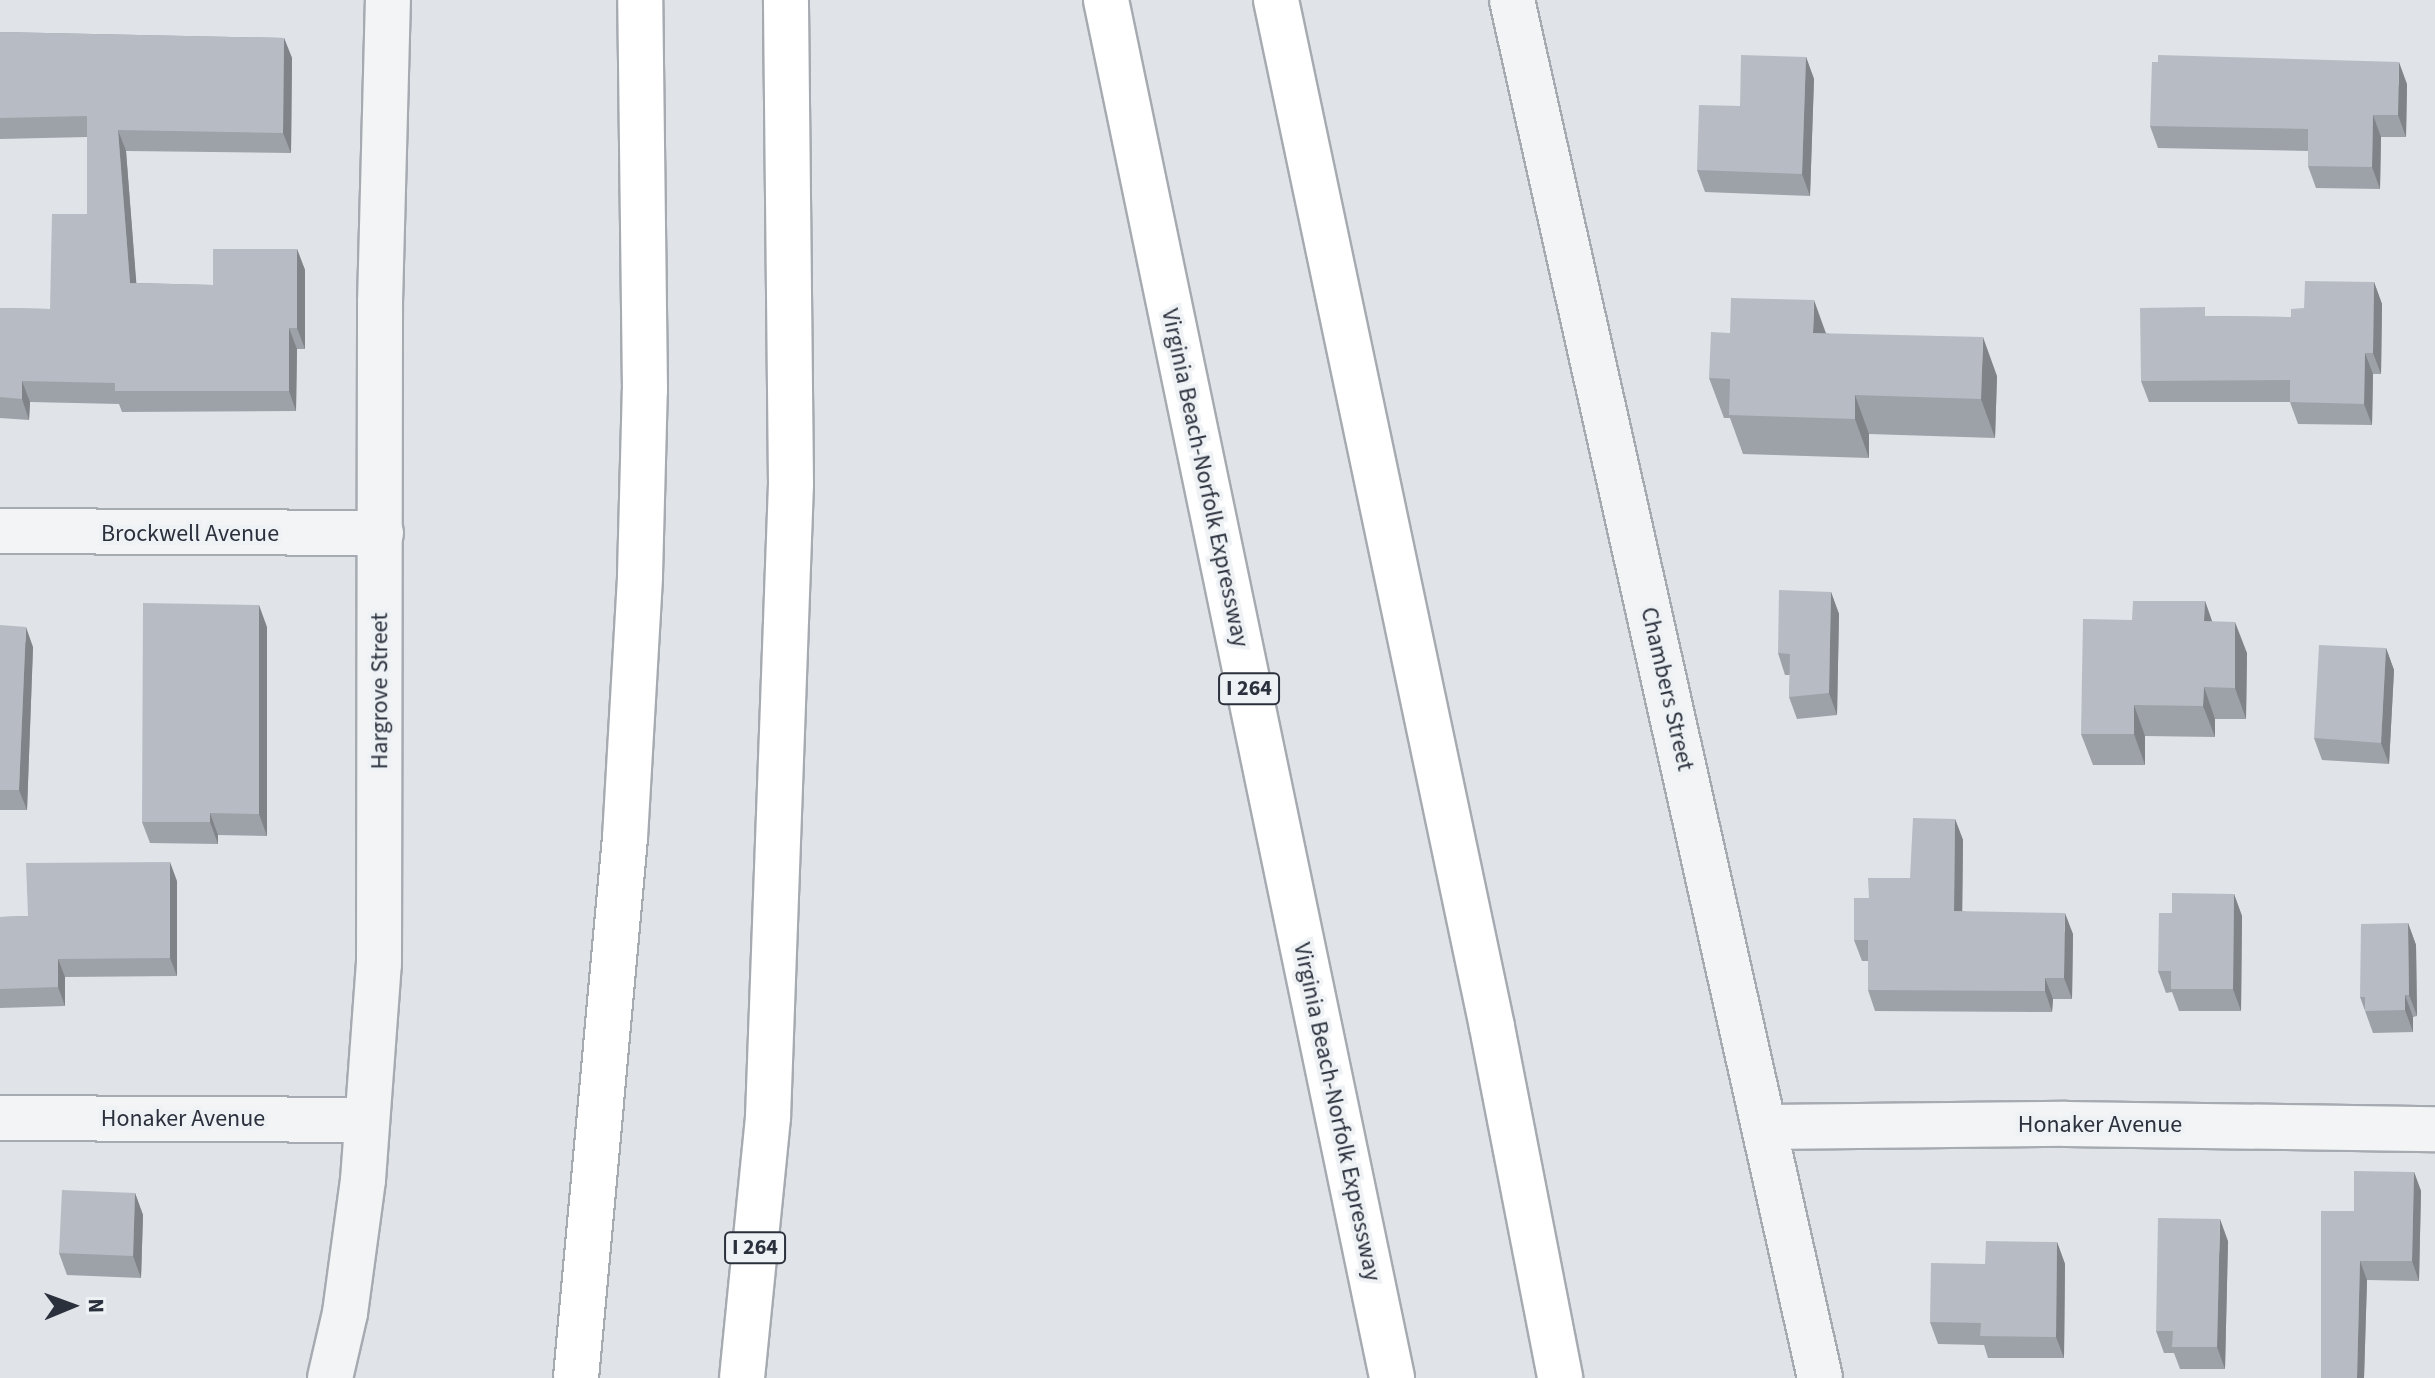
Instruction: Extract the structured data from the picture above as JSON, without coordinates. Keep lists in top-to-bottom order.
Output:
{
  "streets": {
    "highway": ["Virginia Beach-Norfolk Expressway", "I 264"],
    "street": [
      "Brockwell Avenue",
      "Chambers Street",
      "Hargrove Street",
      "Honaker Avenue"
    ]
  },
  "crossings": [
    ["Brockwell Avenue", "Hargrove Street"],
    ["Chambers Street", "Honaker Avenue"],
    ["Hargrove Street", "Honaker Avenue"]
  ],
  "north": "right"
}
